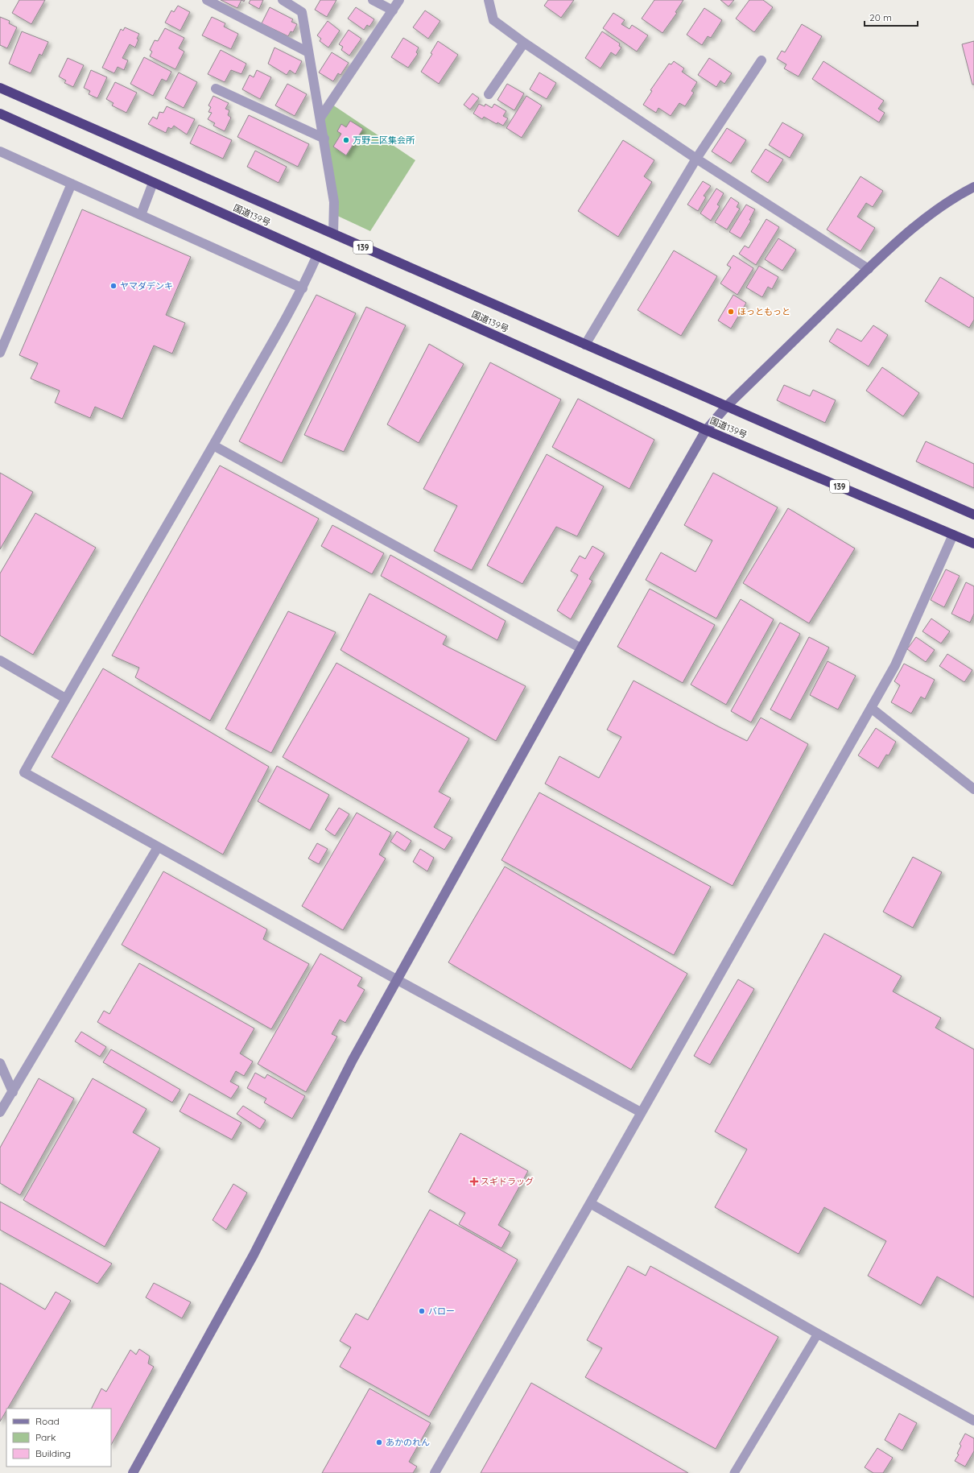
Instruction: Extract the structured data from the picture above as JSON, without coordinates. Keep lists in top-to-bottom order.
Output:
{
  "streets": {
    "highway": ["国道139号", "139"]
  },
  "places": {
    "other": [
      "万野二区集会所",
      "ヤマダデンキ",
      "ほっともっと",
      "バロー",
      "あかのれん"
    ],
    "health": ["スギドラッグ"]
  },
  "legend": ["Road", "Park", "Building"],
  "scale_bar": "20 m"
}
